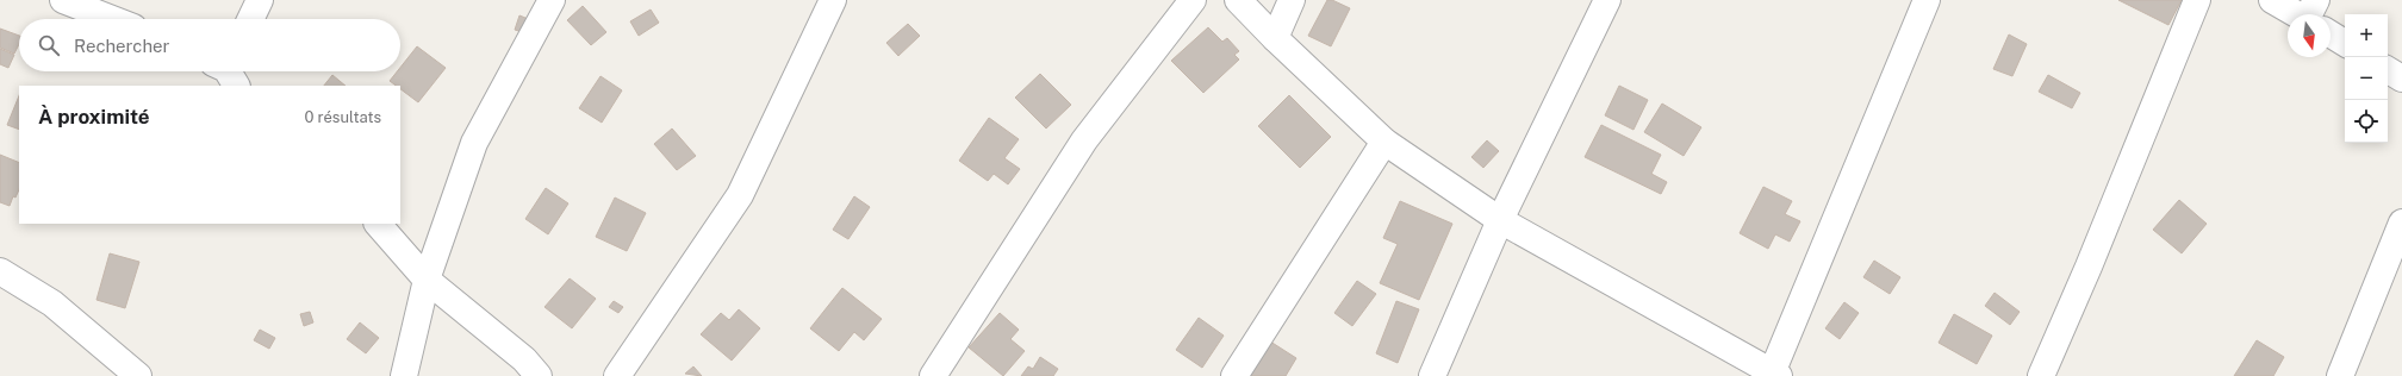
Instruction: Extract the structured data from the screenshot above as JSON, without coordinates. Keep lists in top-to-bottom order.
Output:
{
  "north": "bottom",
  "page": {
    "map_buttons": ["+", "−"],
    "search": "Rechercher",
    "heading": ["À proximité", "0 résultats"]
  }
}
